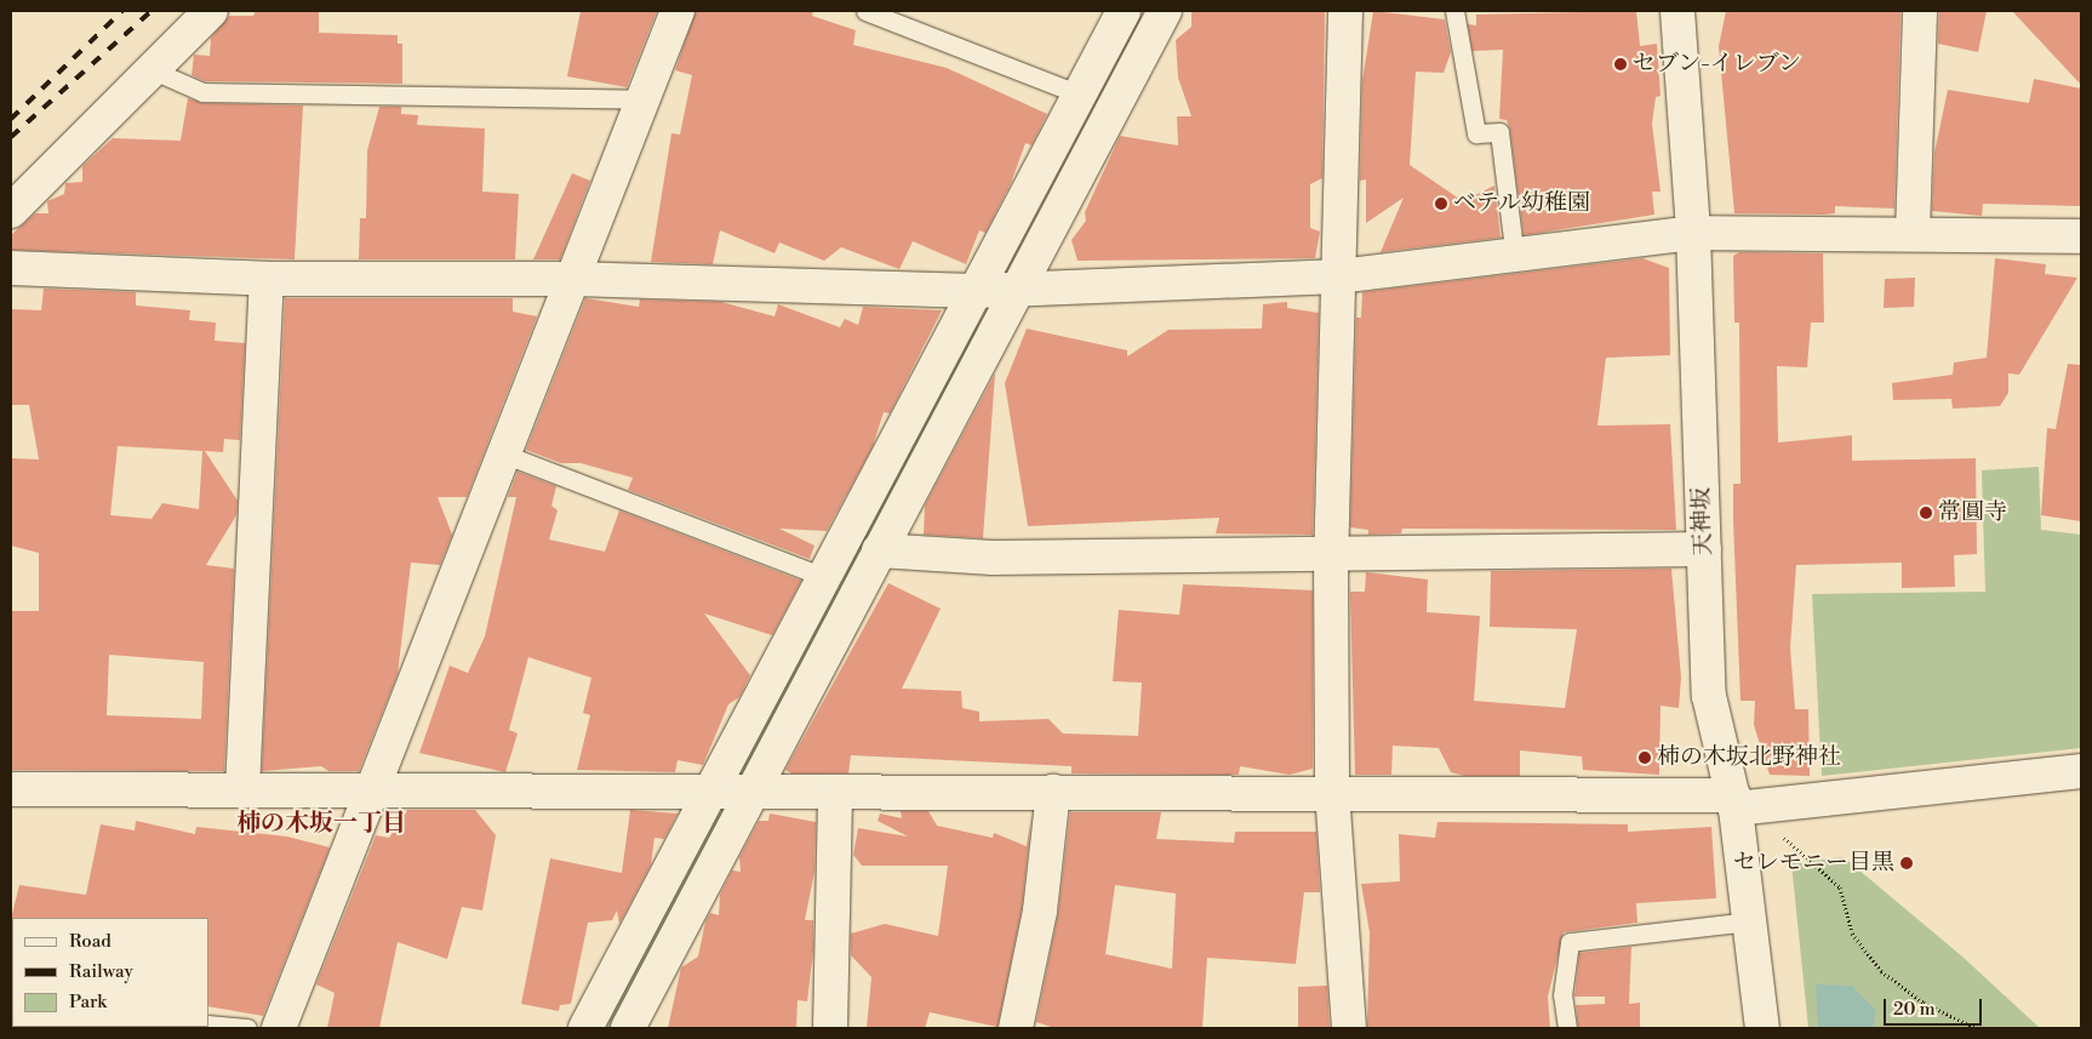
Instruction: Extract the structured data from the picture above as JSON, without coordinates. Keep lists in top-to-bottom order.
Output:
{
  "streets": {
    "street": ["天神坂"]
  },
  "districts": ["柿の木坂一丁目"],
  "places": [
    "セブン-イレブン",
    "ベテル幼稚園",
    "常圓寺",
    "柿の木坂北野神社",
    "セレモニー目黒"
  ],
  "legend": ["Road", "Railway", "Park"],
  "scale_bar": "20 m"
}
